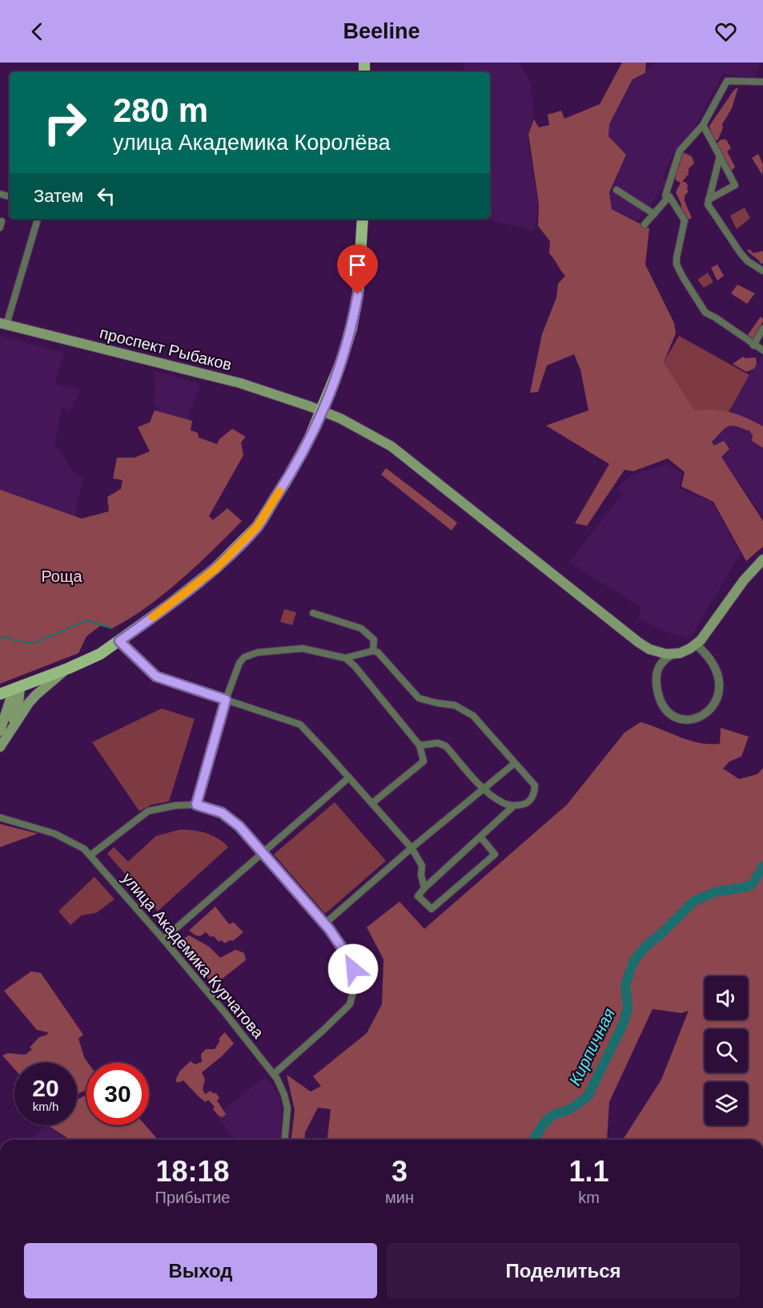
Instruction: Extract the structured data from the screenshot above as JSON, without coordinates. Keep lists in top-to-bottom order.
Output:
{
  "streets": {
    "main road": ["проспект Рыбаков"],
    "street": ["улица Академика Курчатова"]
  },
  "water": ["Кирпичная"],
  "parks": ["Роща"],
  "page": {
    "header": "Beeline",
    "turn": ["280 m", "улица Академика Королёва"],
    "then": "Затем",
    "speed": "20 km/h",
    "limit": "30",
    "eta": [
      "18:18",
      "Прибытие",
      "3",
      "мин",
      "1.1",
      "km"
    ],
    "buttons": ["Выход", "Поделиться"]
  }
}
